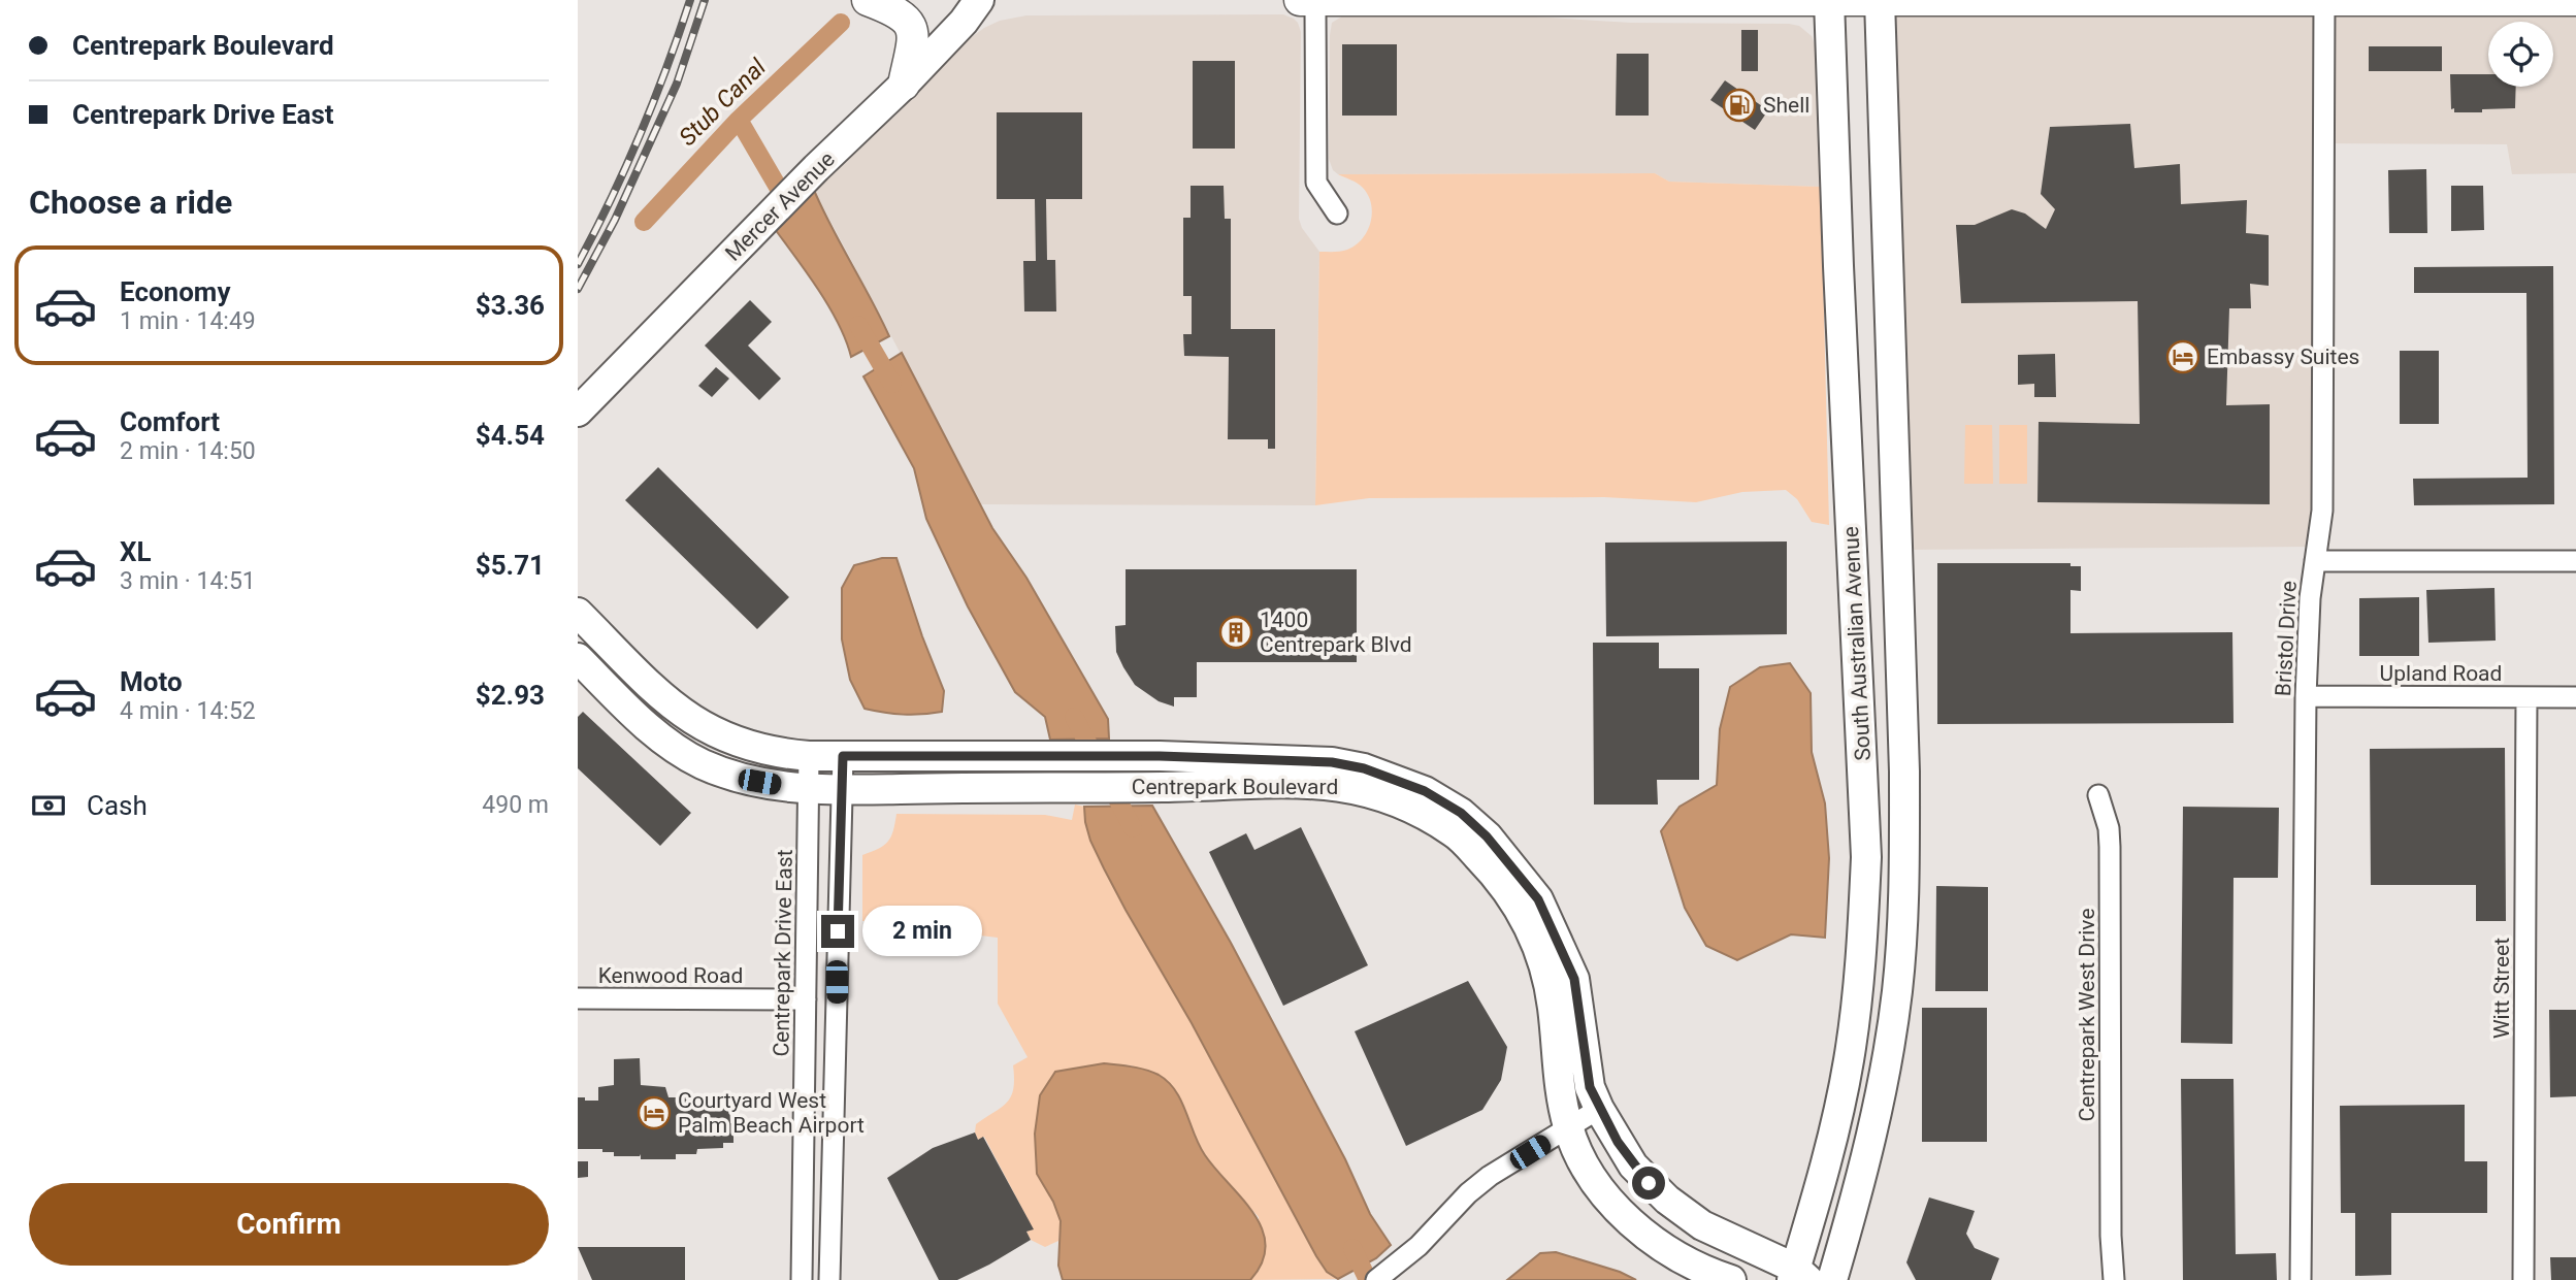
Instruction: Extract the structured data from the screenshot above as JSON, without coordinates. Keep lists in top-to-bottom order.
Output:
{
  "streets": {
    "street": [
      "Mercer Avenue",
      "Bristol Drive",
      "South Australian Avenue",
      "Upland Road",
      "Centrepark Boulevard",
      "Centrepark Drive East",
      "Kenwood Road",
      "Witt Street",
      "Centrepark West Drive"
    ]
  },
  "crossings": [
    ["Bristol Drive", "Upland Road"],
    ["South Australian Avenue", "Centrepark Boulevard"],
    ["Upland Road", "Witt Street"],
    ["Centrepark Boulevard", "Centrepark Drive East"],
    ["Centrepark Drive East", "Kenwood Road"]
  ],
  "water": ["Stub Canal"],
  "places": {
    "fuel station": ["Shell"],
    "hotel": ["Embassy Suites", "Courtyard West Palm Beach Airport"],
    "building": ["1400 Centrepark Blvd"]
  },
  "page": {
    "banner": ["Centrepark Boulevard", "Centrepark Drive East"],
    "heading": "Choose a ride",
    "list": [
      {
        "name": "Economy",
        "note": "1 min · 14:49",
        "value": "$3.36"
      },
      {
        "name": "Comfort",
        "note": "2 min · 14:50",
        "value": "$4.54"
      },
      {
        "name": "XL",
        "note": "3 min · 14:51",
        "value": "$5.71"
      },
      {
        "name": "Moto",
        "note": "4 min · 14:52",
        "value": "$2.93"
      }
    ],
    "pay": ["Cash", "490 m"],
    "bubble": "2 min",
    "buttons": "Confirm"
  }
}
